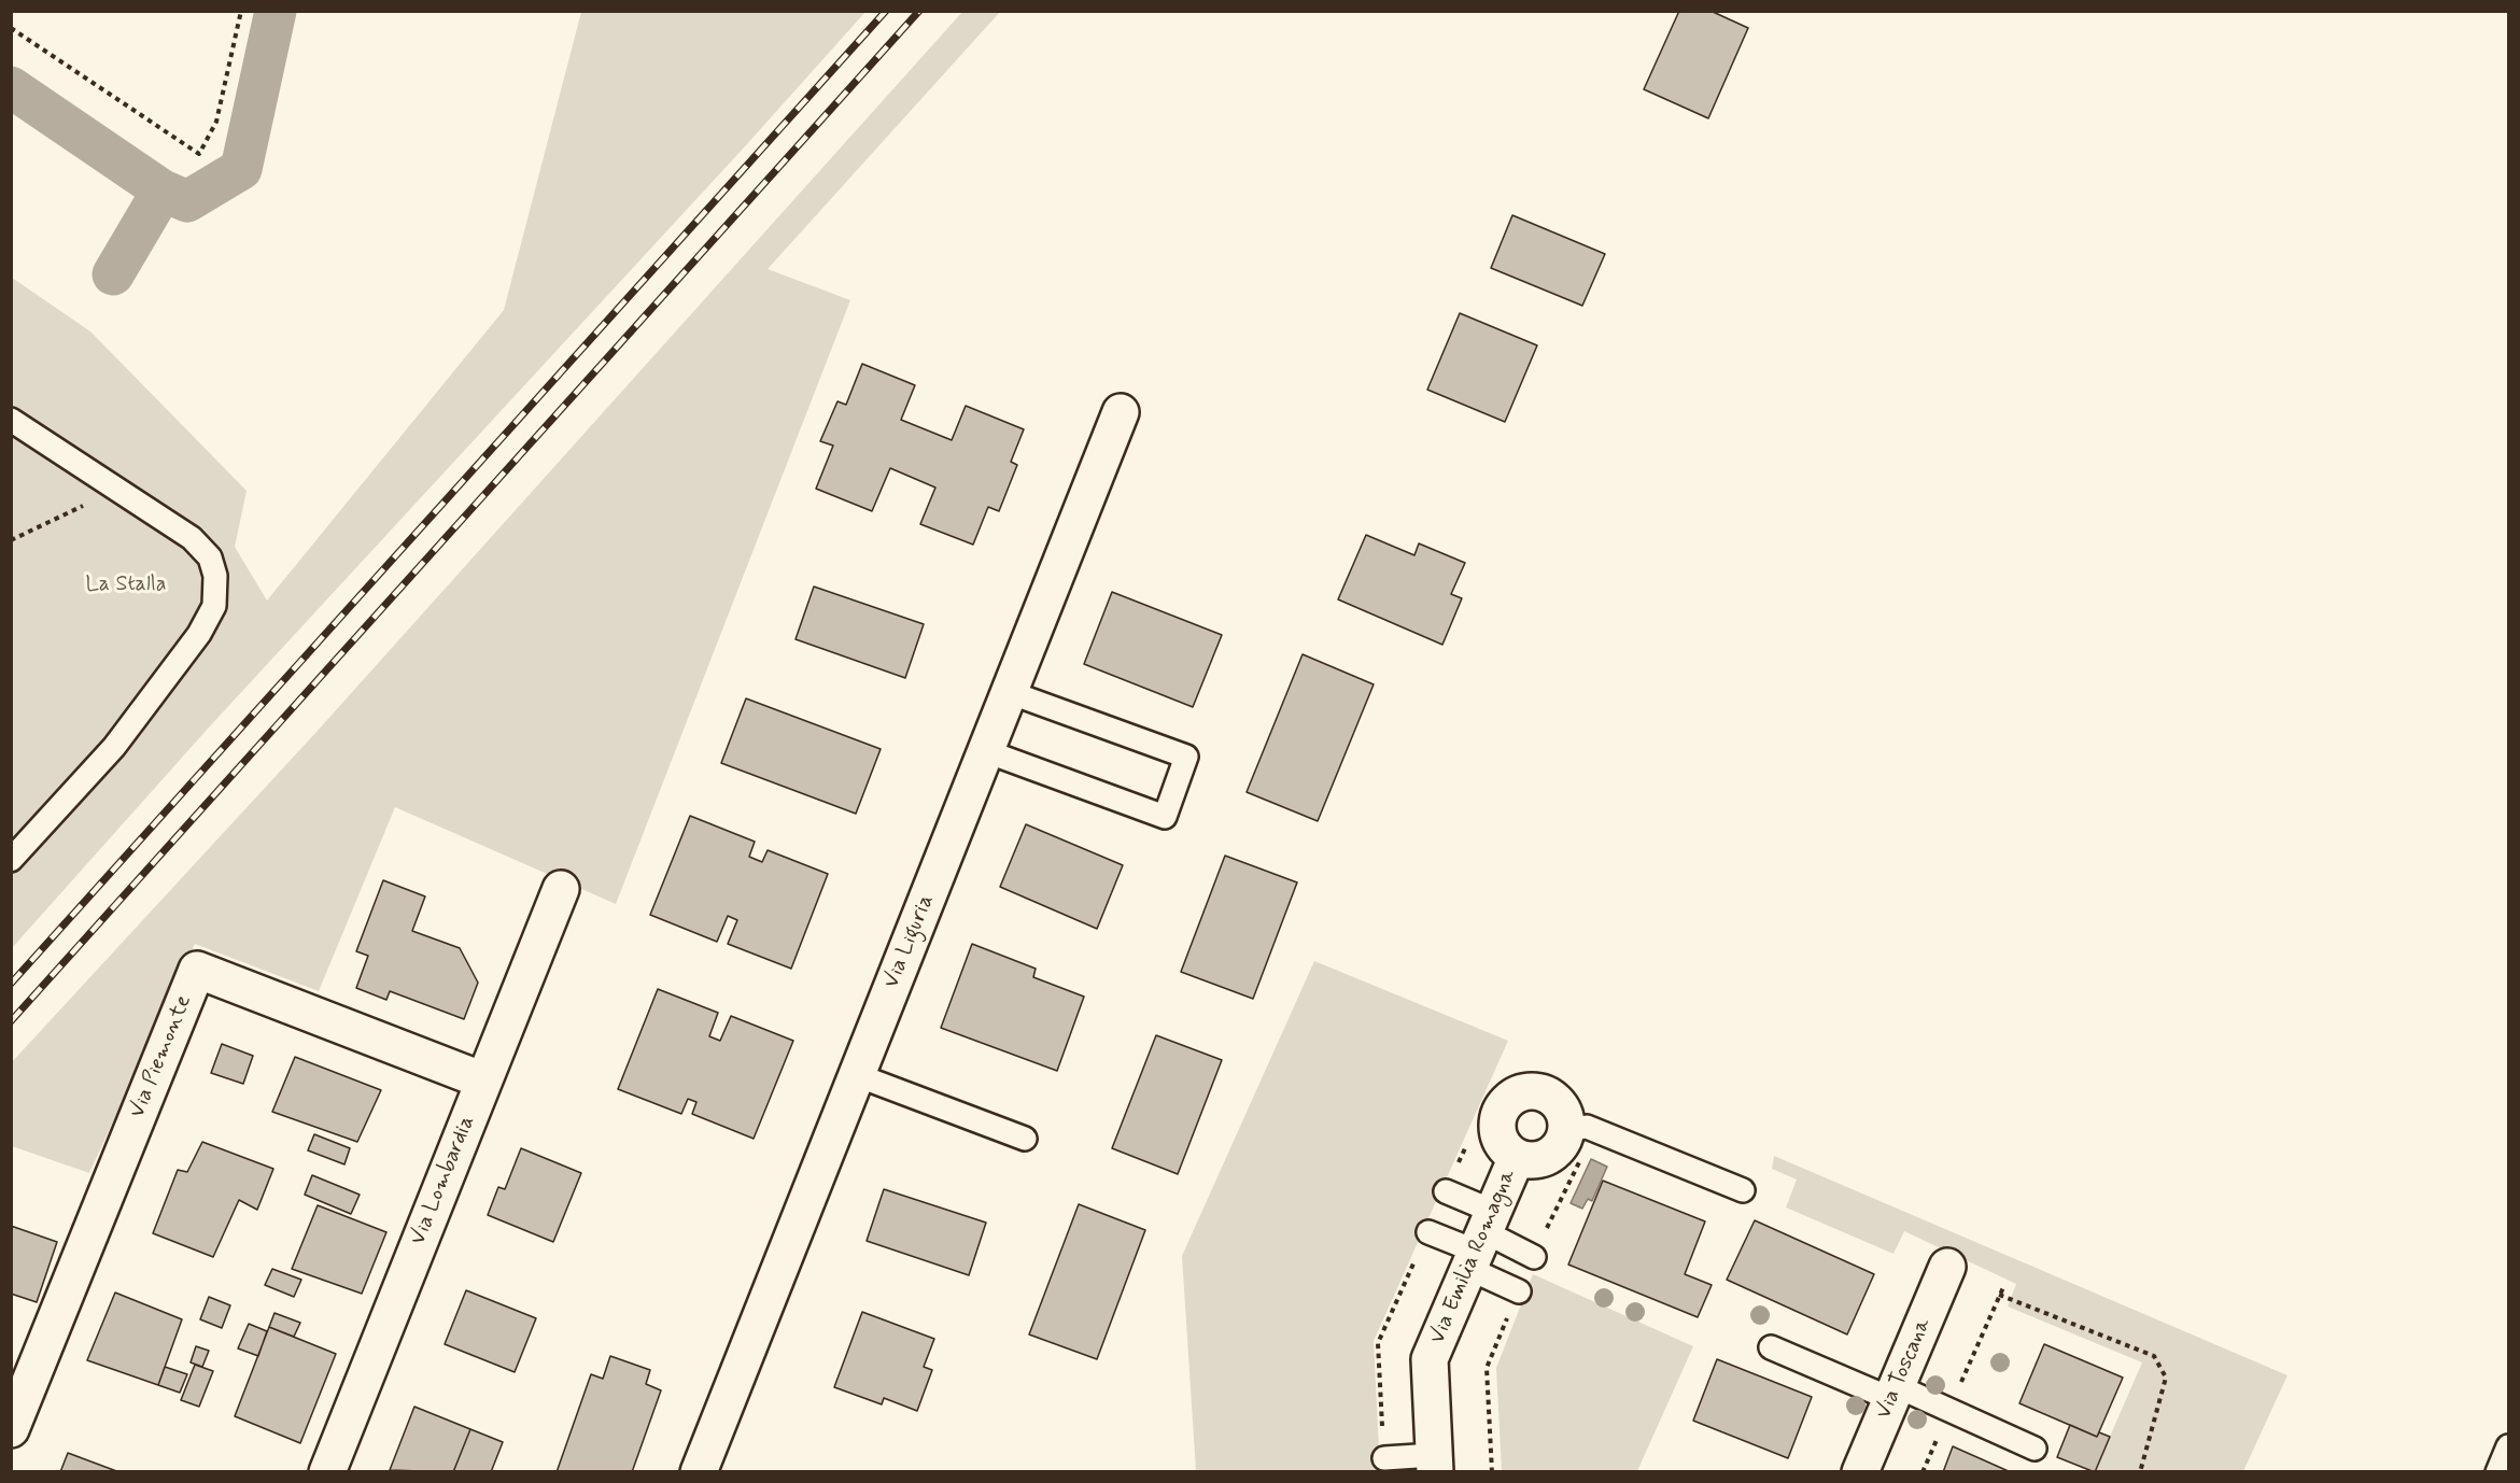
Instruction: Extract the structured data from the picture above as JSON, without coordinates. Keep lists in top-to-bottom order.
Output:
{
  "streets": {
    "street": [
      "Via Liguria",
      "Via Piemonte",
      "Via Lombardia",
      "Via Emilia Romagna",
      "Via Toscana"
    ]
  },
  "crossings": [
    ["Via Piemonte", "Via Lombardia"]
  ],
  "parks": ["La Stalla"]
}
